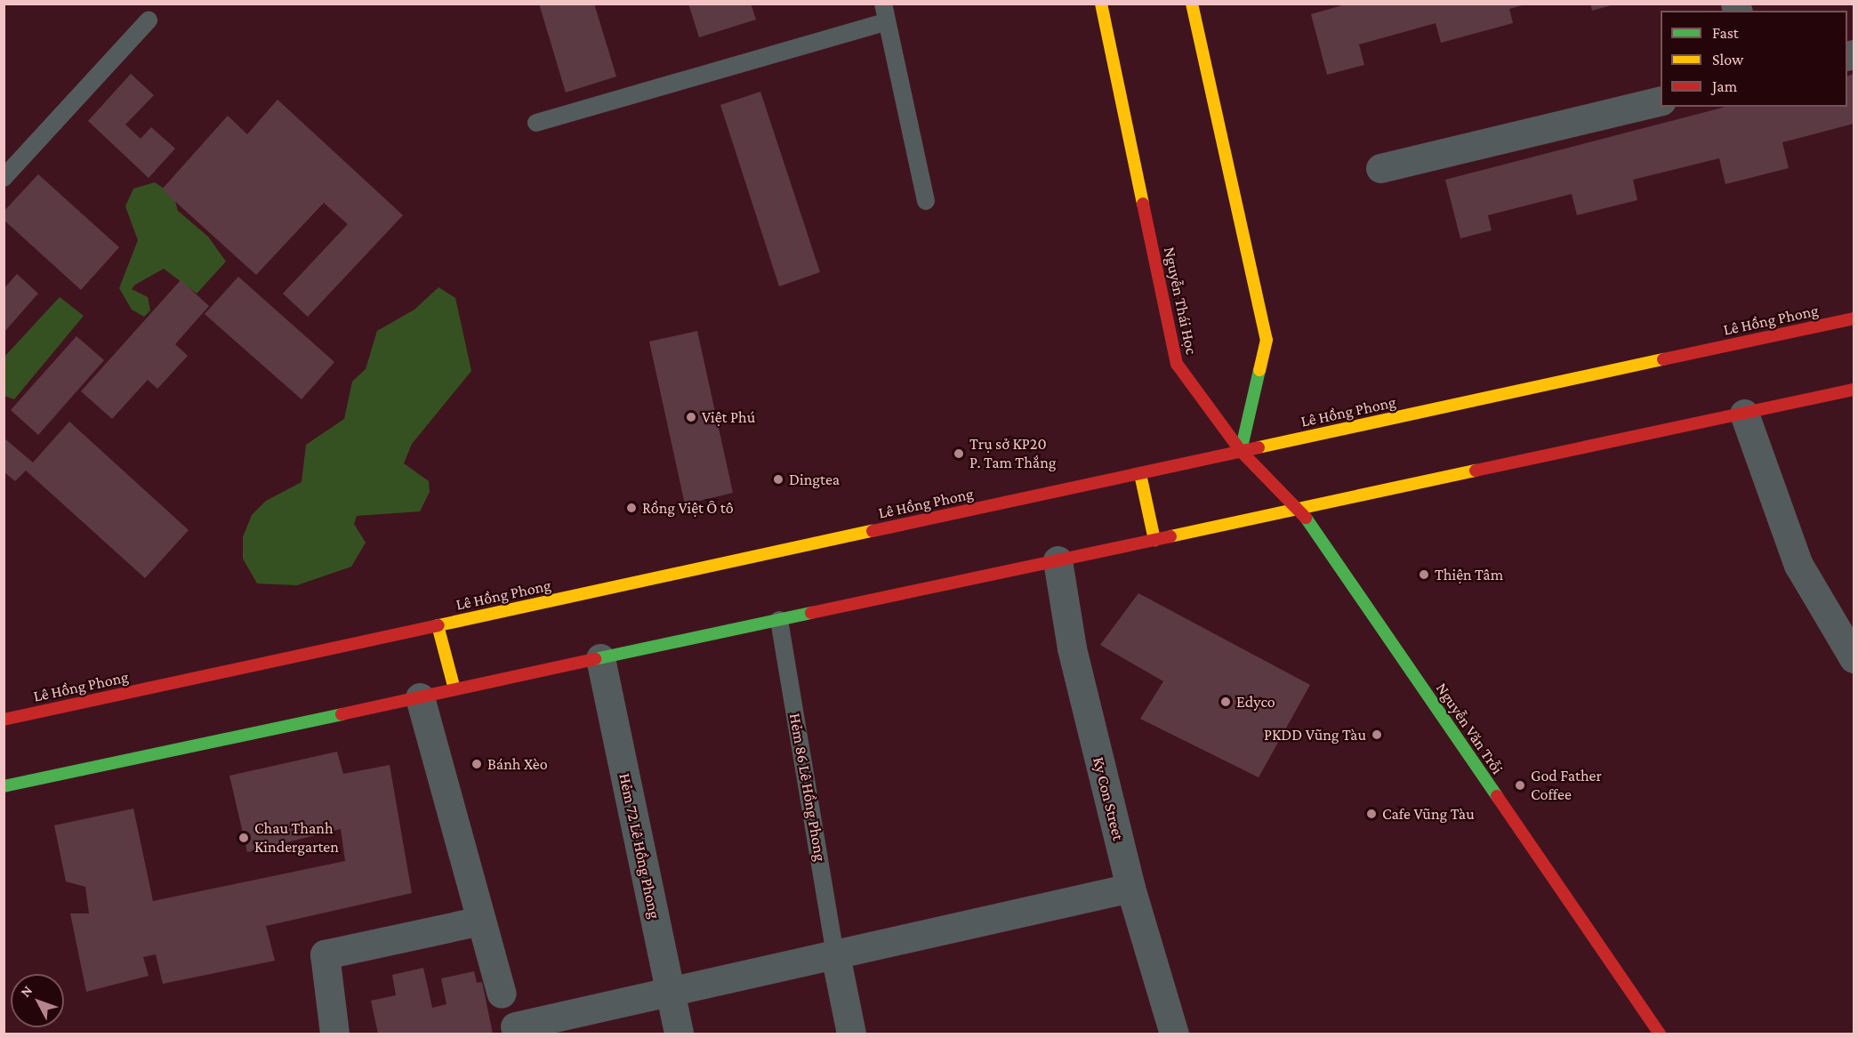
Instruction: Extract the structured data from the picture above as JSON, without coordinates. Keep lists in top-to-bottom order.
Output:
{
  "streets": {
    "main road": ["Nguyễn Thái Học", "Lê Hồng Phong", "Nguyễn Văn Trỗi"],
    "street": ["Ky Con Street", "Hẻm 72 Lê Hồng Phong"],
    "lane": ["Hẻm 86 Lê Hồng Phong"]
  },
  "crossings": [
    ["Nguyễn Thái Học", "Lê Hồng Phong"],
    ["Nguyễn Thái Học", "Nguyễn Văn Trỗi"],
    ["Lê Hồng Phong", "Nguyễn Văn Trỗi"]
  ],
  "places": [
    "Việt Phú",
    "Trụ sở KP20 P. Tam Thắng",
    "Dingtea",
    "Rồng Việt Ô tô",
    "Thiện Tâm",
    "Edyco",
    "PKDD Vũng Tàu",
    "Bánh Xèo",
    "God Father Coffee",
    "Cafe Vũng Tàu",
    "Chau Thanh Kindergarten"
  ],
  "legend": ["Fast", "Slow", "Jam"],
  "north": "top left"
}
